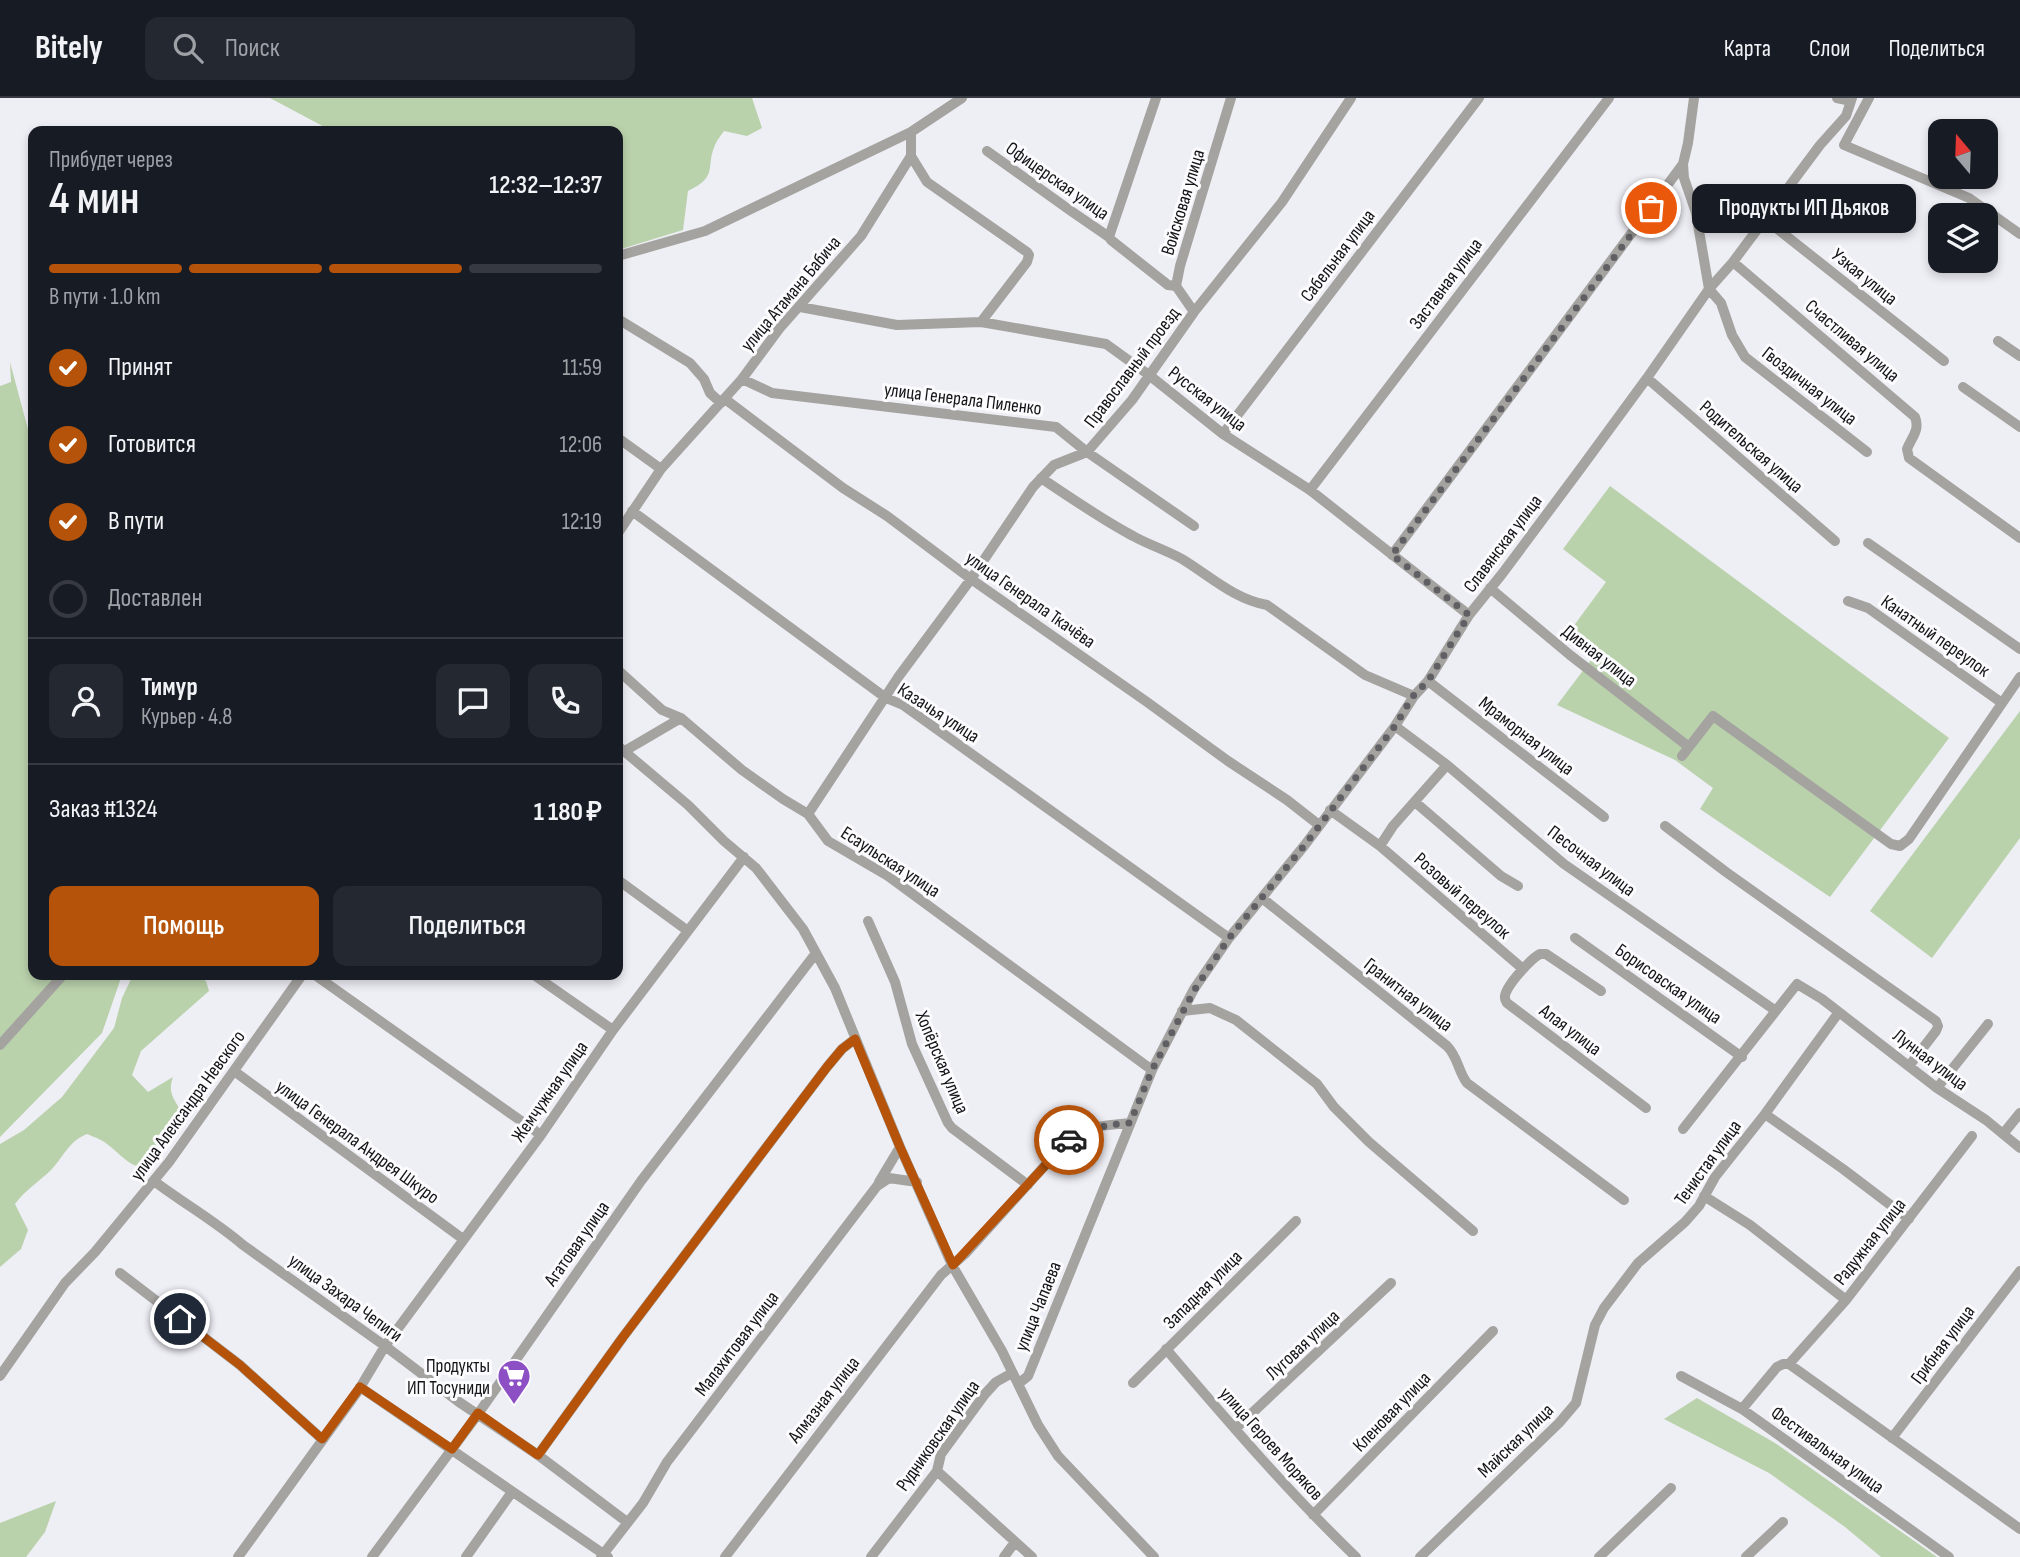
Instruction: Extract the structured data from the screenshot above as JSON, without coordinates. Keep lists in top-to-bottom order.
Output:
{
  "streets": {
    "street": [
      "Офицерская улица",
      "Войсковая улица",
      "Сабельная улица",
      "Узкая улица",
      "Заставная улица",
      "улица Атамана Бабича",
      "Счастливая улица",
      "Православный проезд",
      "Гвоздичная улица",
      "улица Генерала Пиленко",
      "Русская улица",
      "Родительская улица",
      "Славянская улица",
      "улица Генерала Ткачёва",
      "Канатный переулок",
      "Дивная улица",
      "Казачья улица",
      "Мраморная улица",
      "Песочная улица",
      "Есаульская улица",
      "Розовый переулок",
      "Борисовская улица",
      "Гранитная улица",
      "Алая улица",
      "Лунная улица",
      "Хопёрская улица",
      "Жемчужная улица",
      "улица Александра Невского",
      "улица Генерала Андрея Шкуро",
      "Тенистая улица",
      "Радужная улица",
      "Агатовая улица",
      "Западная улица",
      "улица Захара Чепиги",
      "улица Чапаева",
      "Малахитовая улица",
      "Луговая улица",
      "Грибная улица",
      "Алмазная улица",
      "Кленовая улица",
      "Рудниковская улица",
      "Майская улица",
      "улица Героев Моряков",
      "Фестивальная улица"
    ]
  },
  "crossings": [
    ["Офицерская улица", "Войсковая улица"],
    ["Войсковая улица", "Православный проезд"],
    ["Сабельная улица", "Русская улица"],
    ["Узкая улица", "Славянская улица"],
    ["Заставная улица", "Русская улица"],
    ["улица Атамана Бабича", "улица Генерала Пиленко"],
    ["улица Атамана Бабича", "Русская улица"],
    ["улица Атамана Бабича", "улица Генерала Ткачёва"],
    ["улица Атамана Бабича", "Казачья улица"],
    ["Счастливая улица", "Славянская улица"],
    ["Православный проезд", "улица Генерала Пиленко"],
    ["Православный проезд", "Русская улица"],
    ["Православный проезд", "улица Генерала Ткачёва"],
    ["Православный проезд", "Казачья улица"],
    ["Православный проезд", "Есаульская улица"],
    ["Гвоздичная улица", "Славянская улица"],
    ["Русская улица", "Славянская улица"],
    ["Родительская улица", "Славянская улица"],
    ["Славянская улица", "улица Генерала Ткачёва"],
    ["Славянская улица", "Дивная улица"],
    ["Славянская улица", "Казачья улица"],
    ["Славянская улица", "Мраморная улица"],
    ["Славянская улица", "Песочная улица"],
    ["Славянская улица", "Есаульская улица"],
    ["Славянская улица", "Розовый переулок"],
    ["Славянская улица", "Гранитная улица"],
    ["Славянская улица", "улица Чапаева"],
    ["Песочная улица", "Лунная улица"],
    ["Есаульская улица", "улица Чапаева"],
    ["Розовый переулок", "Алая улица"],
    ["Лунная улица", "Тенистая улица"],
    ["Хопёрская улица", "Алмазная улица"],
    ["Жемчужная улица", "улица Генерала Андрея Шкуро"],
    ["Жемчужная улица", "улица Захара Чепиги"],
    ["улица Александра Невского", "улица Генерала Андрея Шкуро"],
    ["улица Александра Невского", "улица Захара Чепиги"],
    ["Тенистая улица", "Майская улица"],
    ["Радужная улица", "Фестивальная улица"],
    ["Агатовая улица", "улица Захара Чепиги"],
    ["Западная улица", "улица Героев Моряков"],
    ["улица Захара Чепиги", "Малахитовая улица"],
    ["улица Чапаева", "Алмазная улица"],
    ["Луговая улица", "улица Героев Моряков"],
    ["Кленовая улица", "улица Героев Моряков"]
  ],
  "places": {
    "other": ["Продукты ИП Дьяков"],
    "supermarket": ["Продукты ИП Тосуниди"]
  },
  "north": "top",
  "page": {
    "header": "Bitely",
    "search": "Поиск",
    "nav": ["Карта", "Слои", "Поделиться"],
    "heading": ["4 мин", "Прибудет через", "12:32–12:37"],
    "panel": [
      "Тимур",
      "Курьер · 4.8",
      "Заказ #1324",
      "1 180 ₽"
    ],
    "bubble": "Продукты ИП Дьяков",
    "bar": "В пути · 1.0 km",
    "list": [
      ["Принят", "11:59"],
      ["Готовится", "12:06"],
      ["В пути", "12:19"],
      "Доставлен"
    ],
    "buttons": ["Помощь", "Поделиться"]
  }
}
